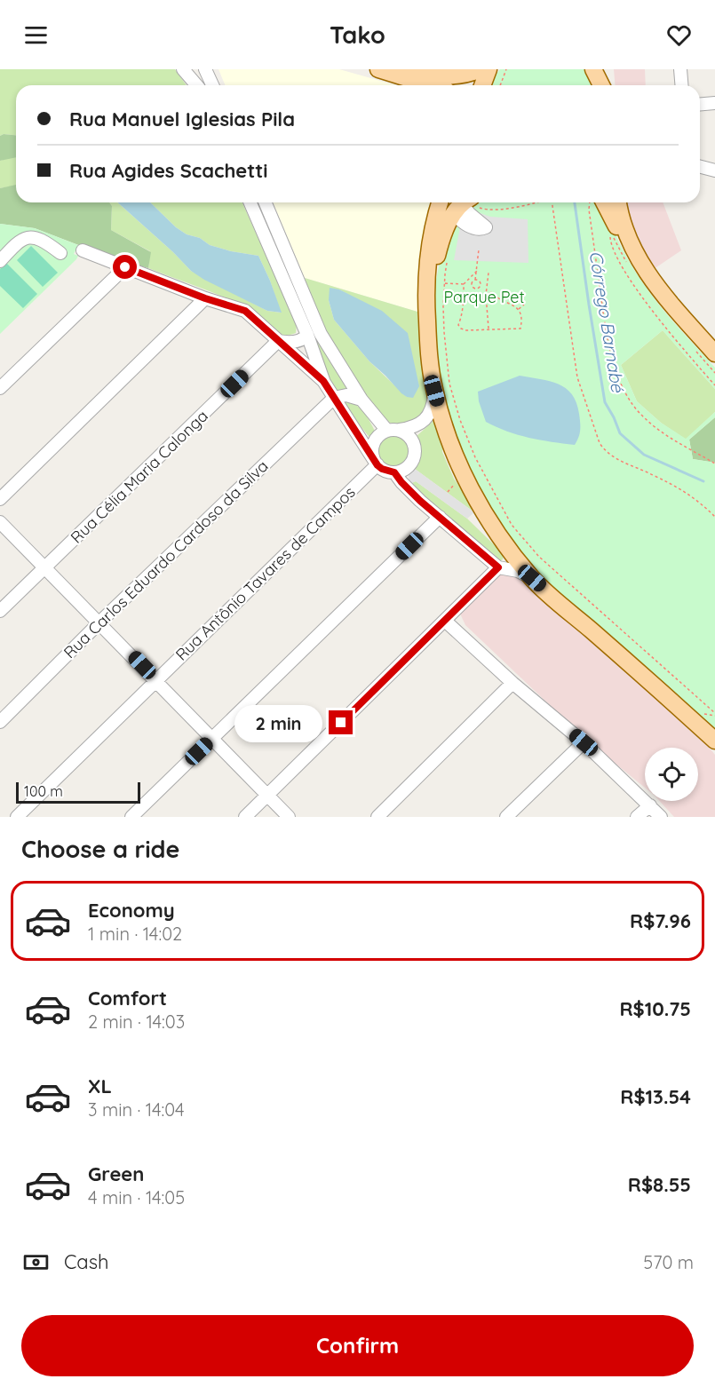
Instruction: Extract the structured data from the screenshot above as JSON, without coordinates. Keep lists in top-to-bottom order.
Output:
{
  "streets": {
    "street": ["Rua Célia Maria Calonga", "Rua Carlos Eduardo Cardoso da Silva", "Rua Antônio Tavares de Campos"]
  },
  "water": ["Córrego Barnabé"],
  "parks": ["Parque Pet"],
  "scale_bar": "100 m",
  "page": {
    "header": "Tako",
    "banner": ["Rua Manuel Iglesias Pila", "Rua Agides Scachetti"],
    "bubble": "2 min",
    "scale": "100 m",
    "heading": "Choose a ride",
    "list": [
      {
        "name": "Economy",
        "note": "1 min · 14:02",
        "value": "R$7.96"
      },
      {
        "name": "Comfort",
        "note": "2 min · 14:03",
        "value": "R$10.75"
      },
      {
        "name": "XL",
        "note": "3 min · 14:04",
        "value": "R$13.54"
      },
      {
        "name": "Green",
        "note": "4 min · 14:05",
        "value": "R$8.55"
      }
    ],
    "pay": ["Cash", "570 m"],
    "buttons": "Confirm"
  }
}
